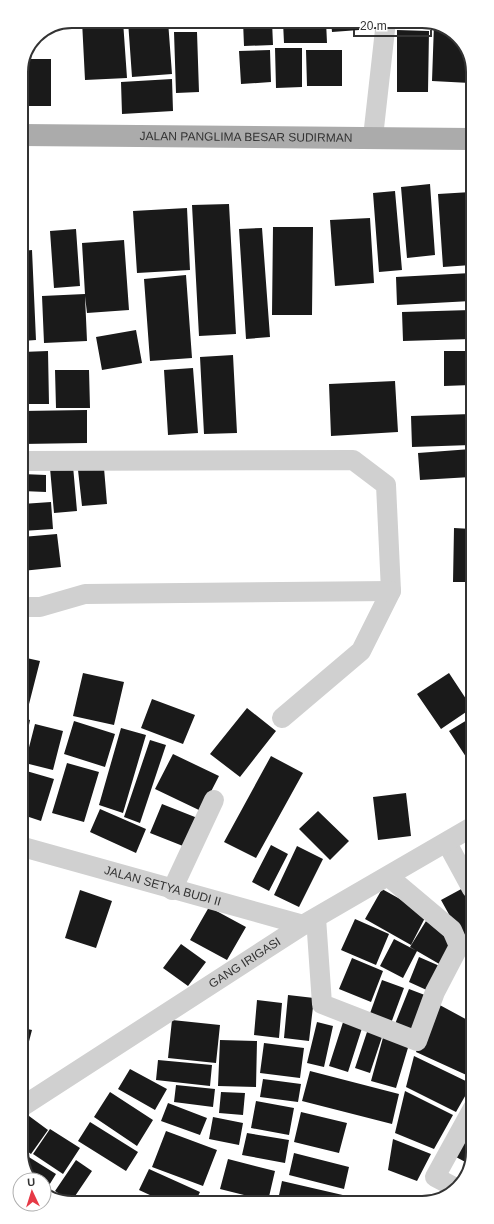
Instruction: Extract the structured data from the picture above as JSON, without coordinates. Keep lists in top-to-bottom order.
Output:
{
  "streets": {
    "main road": ["JALAN PANGLIMA BESAR SUDIRMAN"],
    "street": ["JALAN SETYA BUDI II", "GANG IRIGASI"]
  },
  "crossings": [
    ["JALAN SETYA BUDI II", "GANG IRIGASI"]
  ],
  "scale_bar": "20 m",
  "north": "top"
}
